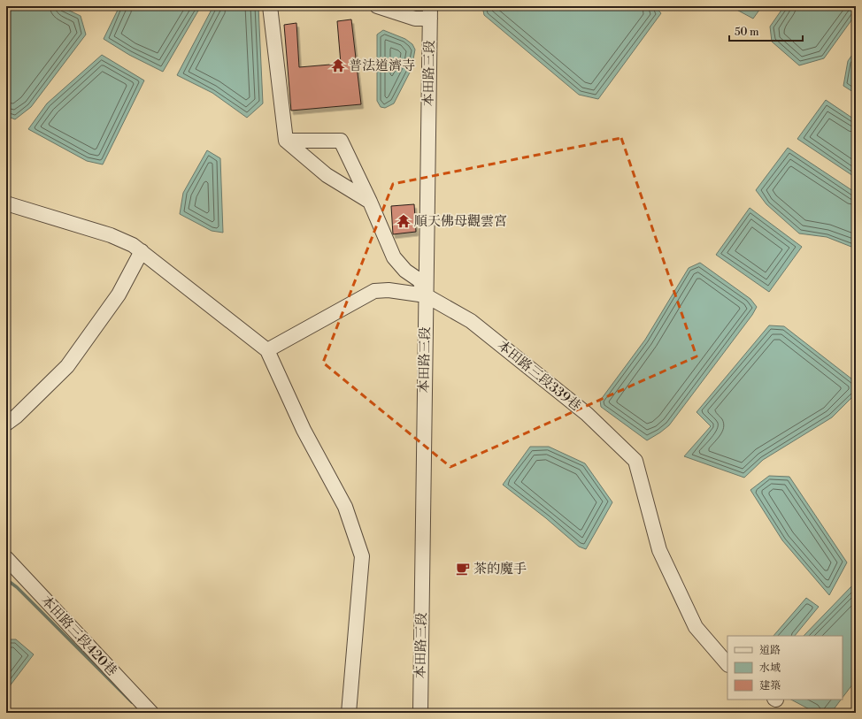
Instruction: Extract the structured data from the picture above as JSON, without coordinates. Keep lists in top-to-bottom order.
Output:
{
  "streets": {
    "street": ["本田路三段", "本田路三段339巷", "本田路三段420巷"]
  },
  "crossings": [
    ["本田路三段", "本田路三段339巷"]
  ],
  "places": {
    "temple": ["普法道濟寺", "順天佛母觀雲宮"],
    "cafe": ["茶的魔手"]
  },
  "legend": ["道路", "水域", "建築"],
  "scale_bar": "50 m"
}
